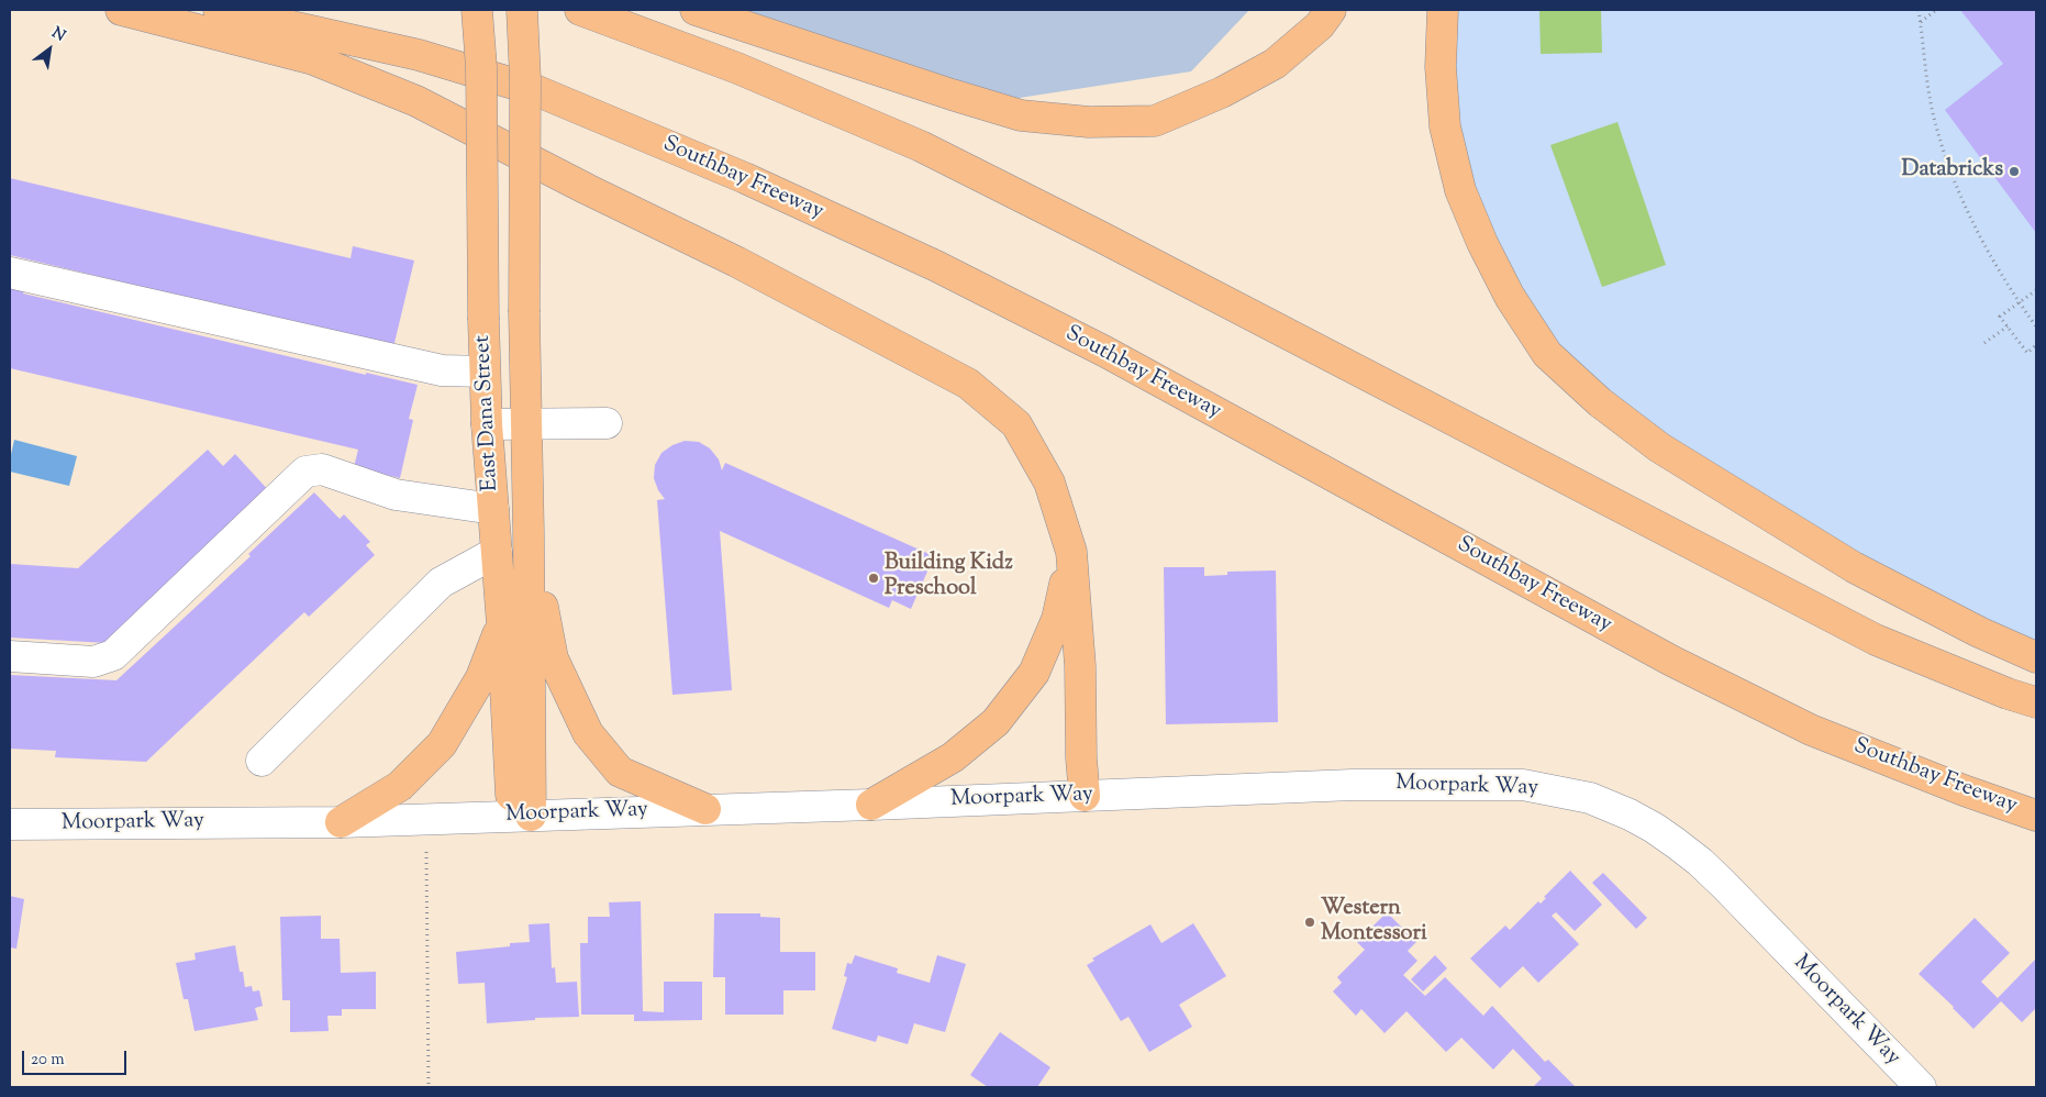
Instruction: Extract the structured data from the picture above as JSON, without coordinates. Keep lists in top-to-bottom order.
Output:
{
  "streets": {
    "main road": ["Southbay Freeway", "East Dana Street"],
    "street": ["Moorpark Way"]
  },
  "crossings": [
    ["East Dana Street", "Moorpark Way"]
  ],
  "places": ["Databricks", "Building Kidz Preschool", "Western Montessori"],
  "scale_bar": "20 m",
  "north": "top right"
}
